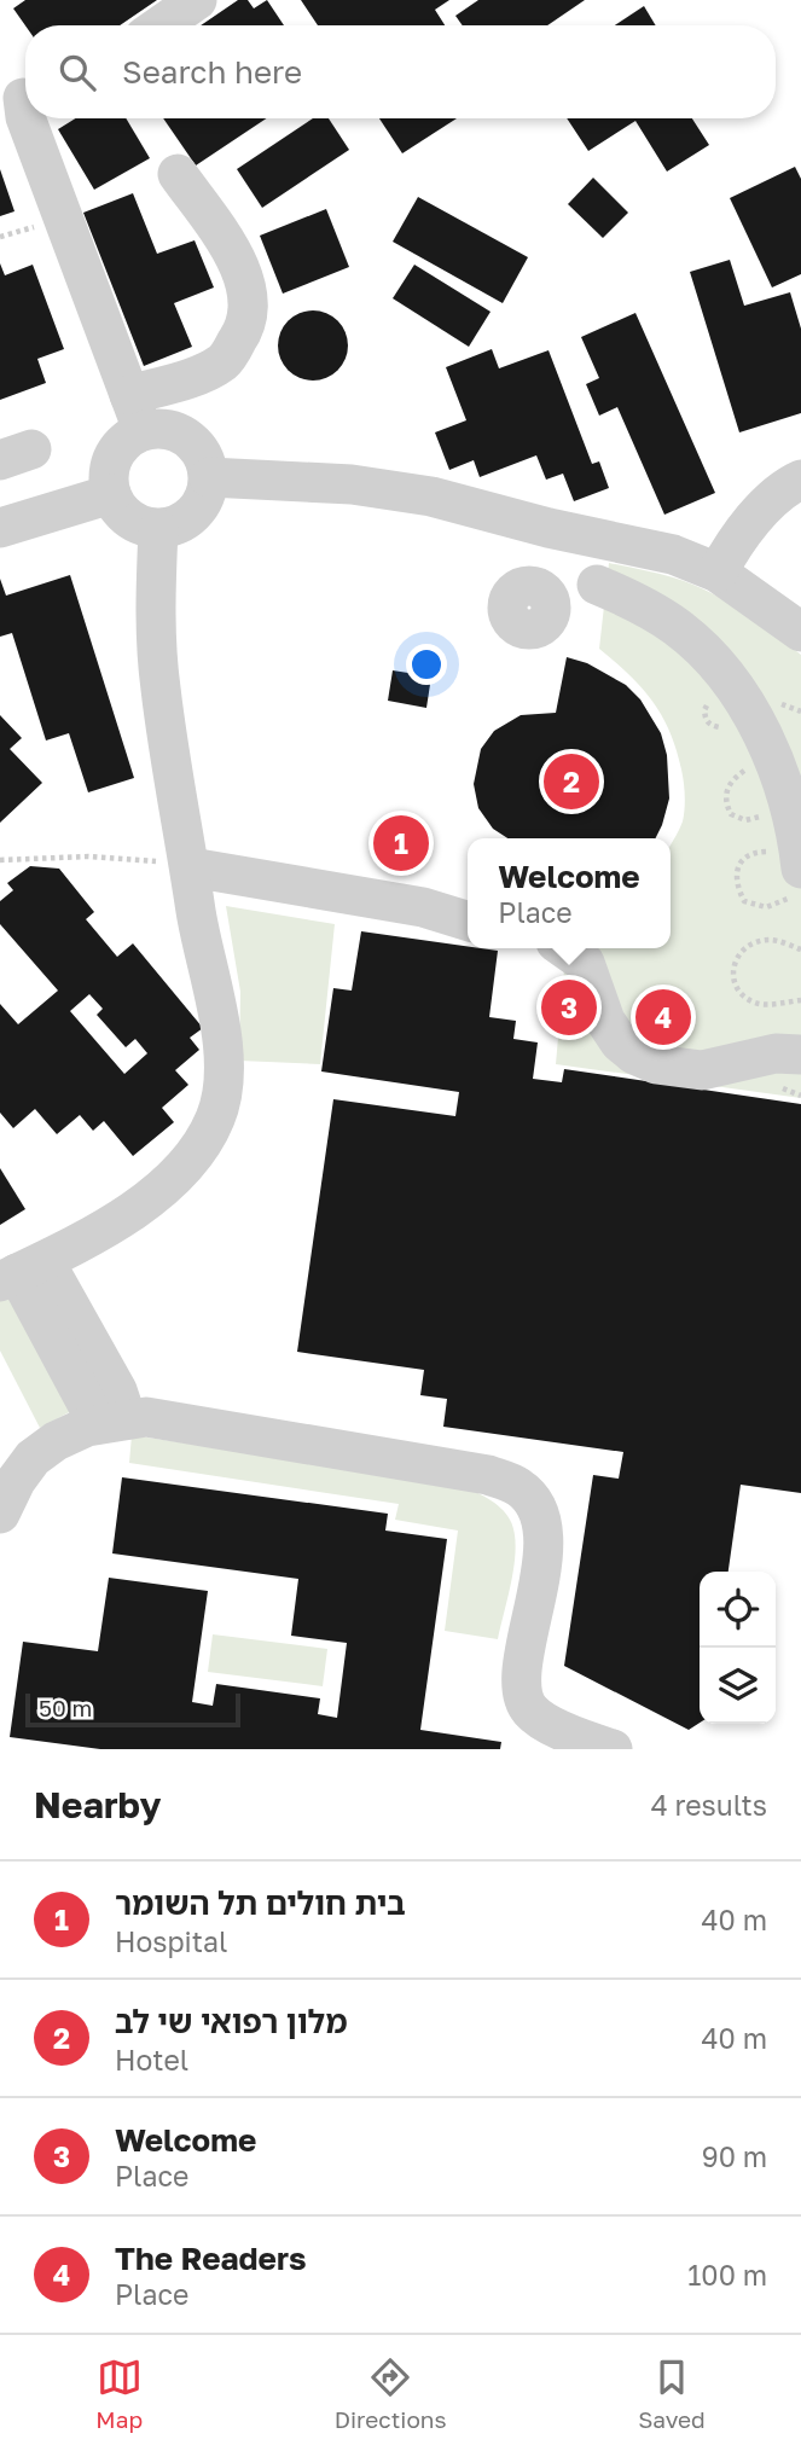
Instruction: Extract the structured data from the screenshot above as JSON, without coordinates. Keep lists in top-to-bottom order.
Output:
{
  "scale_bar": "50 m",
  "page": {
    "search": "Search here",
    "pins": [
      "2",
      "1",
      "3",
      "4"
    ],
    "popup": ["Welcome", "Place"],
    "scale": "50 m",
    "heading": ["Nearby", "4 results"],
    "list": [
      {
        "mark": "1",
        "name": "בית חולים תל השומר",
        "note": "Hospital",
        "value": "40 m"
      },
      {
        "mark": "2",
        "name": "מלון רפואי שי לב",
        "note": "Hotel",
        "value": "40 m"
      },
      {
        "mark": "3",
        "name": "Welcome",
        "note": "Place",
        "value": "90 m"
      },
      {
        "mark": "4",
        "name": "The Readers",
        "note": "Place",
        "value": "100 m"
      }
    ],
    "nav": ["Map", "Directions", "Saved"]
  }
}
